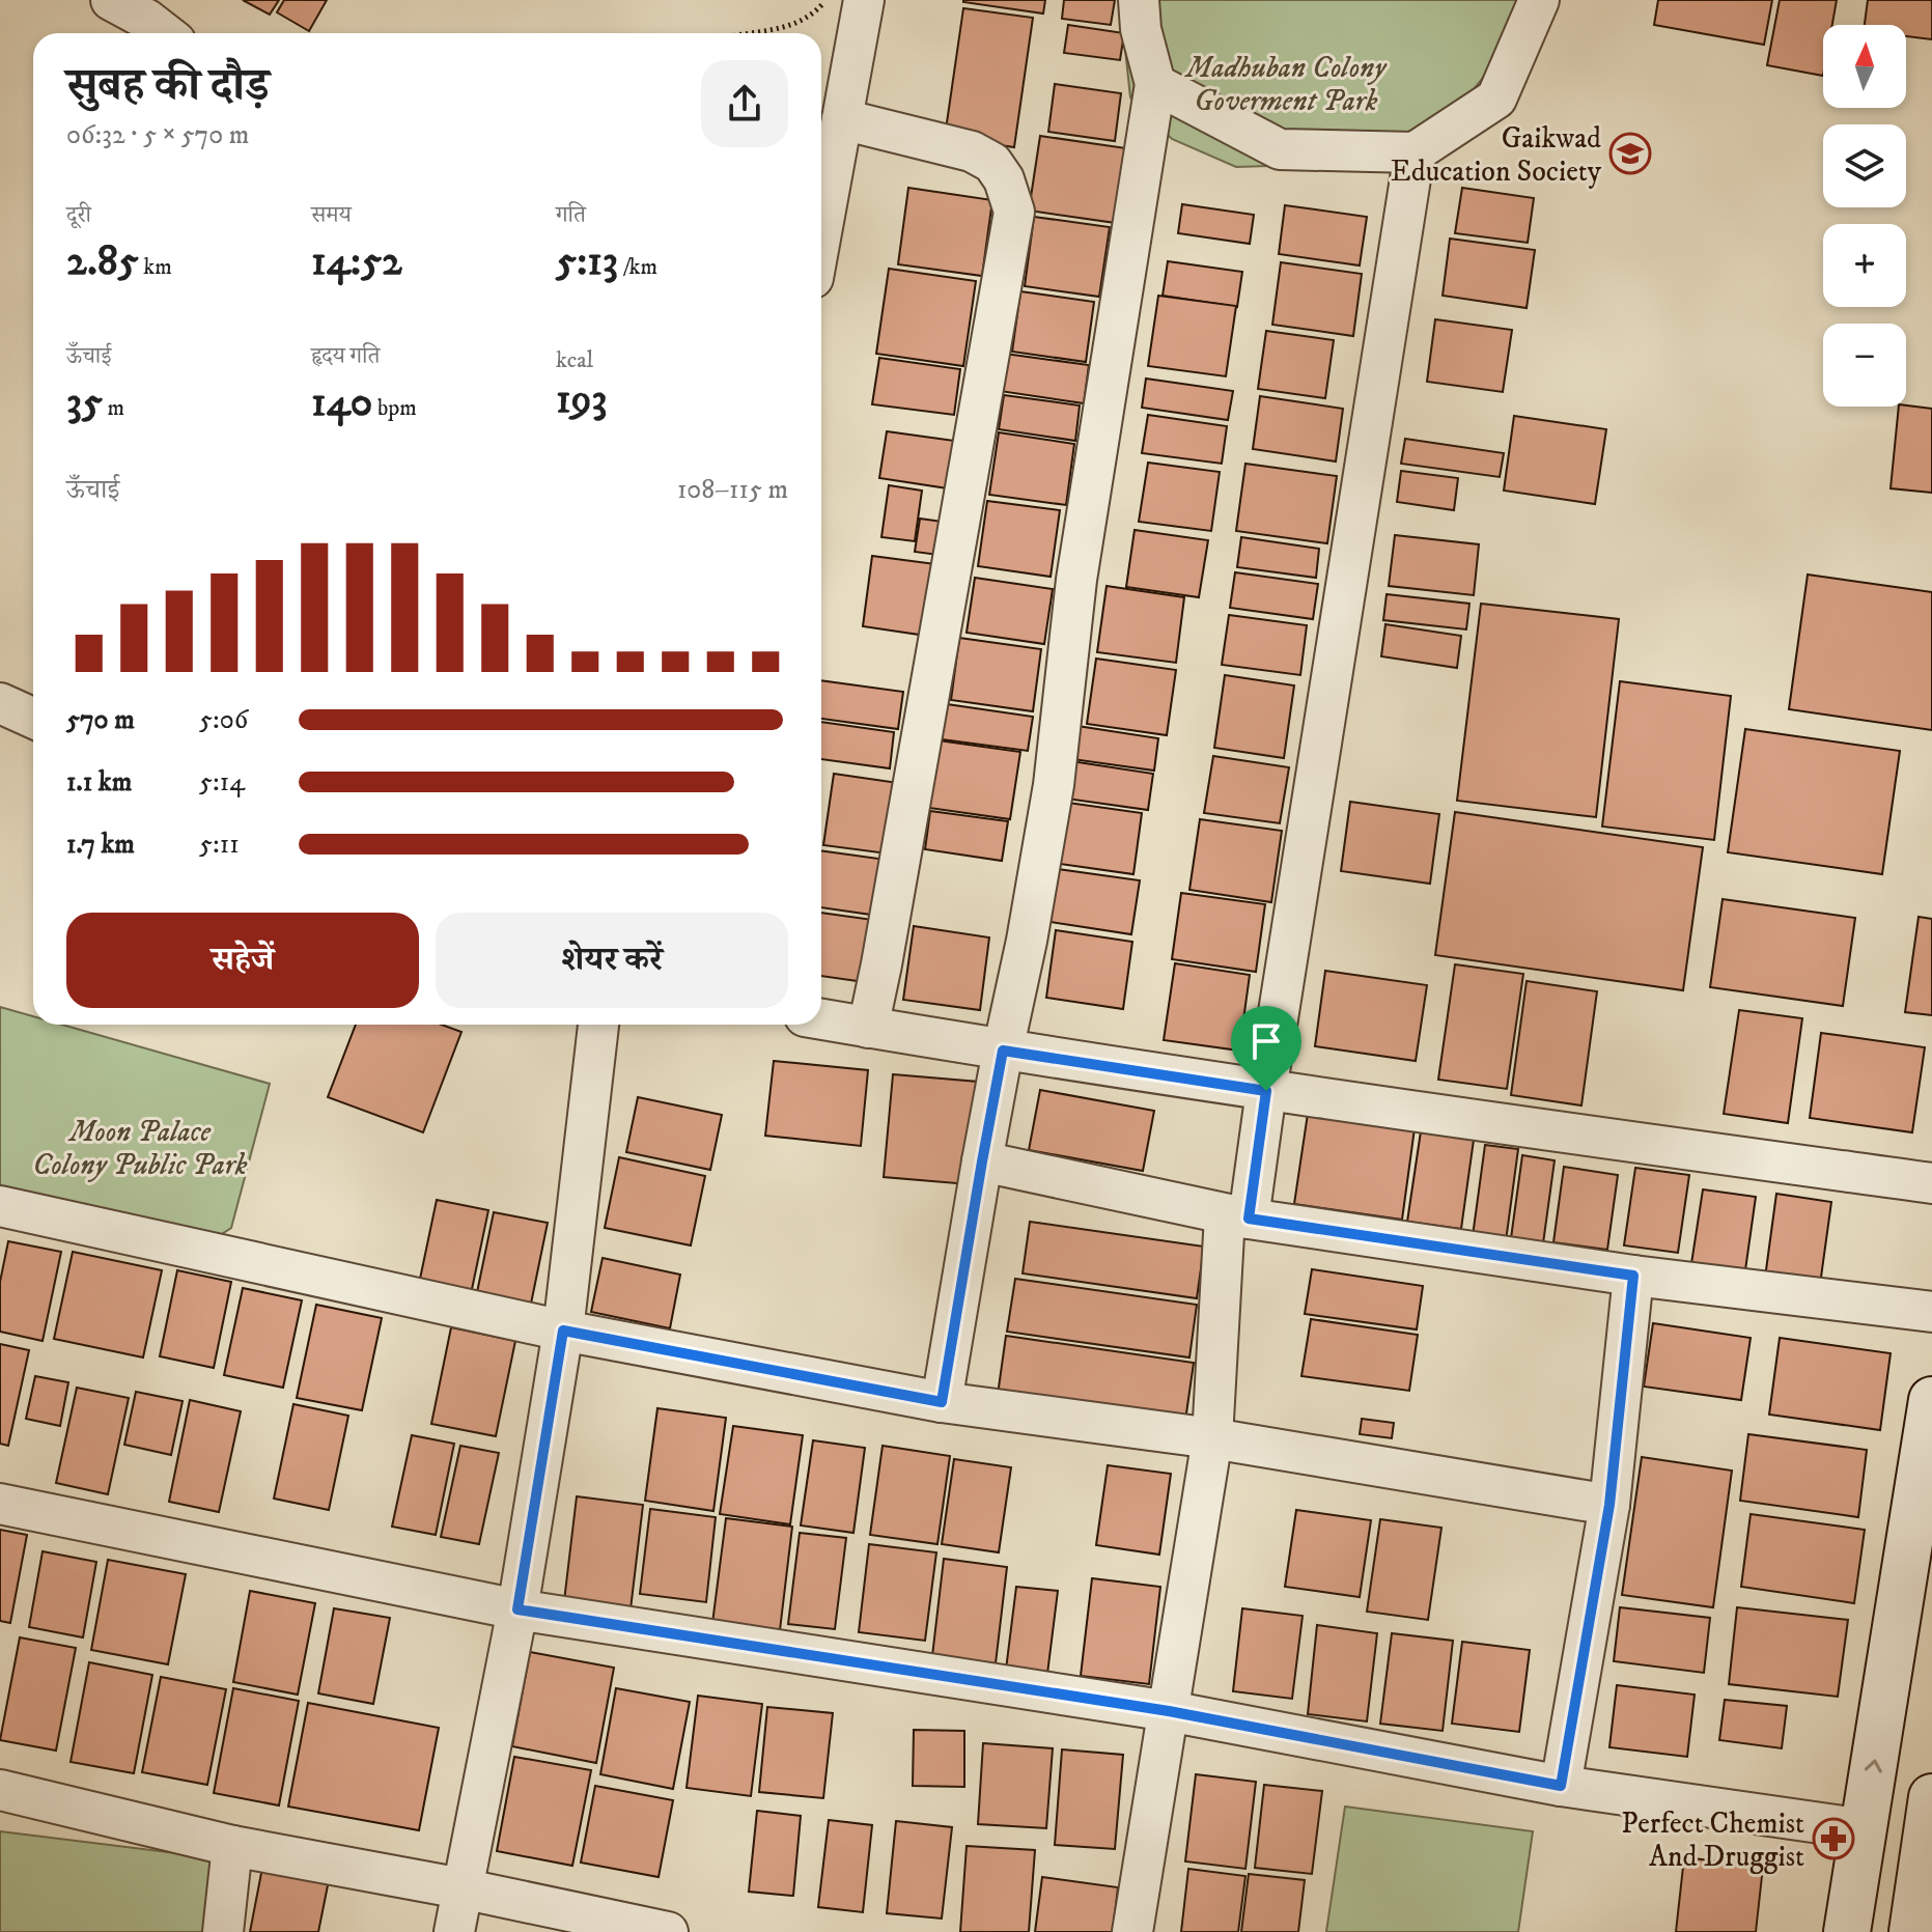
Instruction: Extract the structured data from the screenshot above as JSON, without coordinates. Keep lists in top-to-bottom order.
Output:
{
  "parks": ["Madhuban Colony Goverment Park", "Moon Palace Colony Public Park"],
  "places": {
    "school or university": ["Gaikwad Education Society"],
    "pharmacy": ["Perfect Chemist And Druggist"]
  },
  "north": "top",
  "page": {
    "map_buttons": ["+", "−"],
    "heading": ["सुबह की दौड़", "06:32 · 5 × 570 m"],
    "stats": [
      ["दूरी", "2.85 km"],
      ["समय", "14:52"],
      ["गति", "5:13 /km"],
      ["ऊँचाई", "35 m"],
      ["हृदय गति", "140 bpm"],
      ["kcal", "193"]
    ],
    "chart": ["ऊँचाई", "108–115 m"],
    "list": [
      {
        "name": "570 m",
        "note": "5:06"
      },
      {
        "name": "1.1 km",
        "note": "5:14"
      },
      {
        "name": "1.7 km",
        "note": "5:11"
      }
    ],
    "buttons": ["सहेजें", "शेयर करें"]
  }
}
